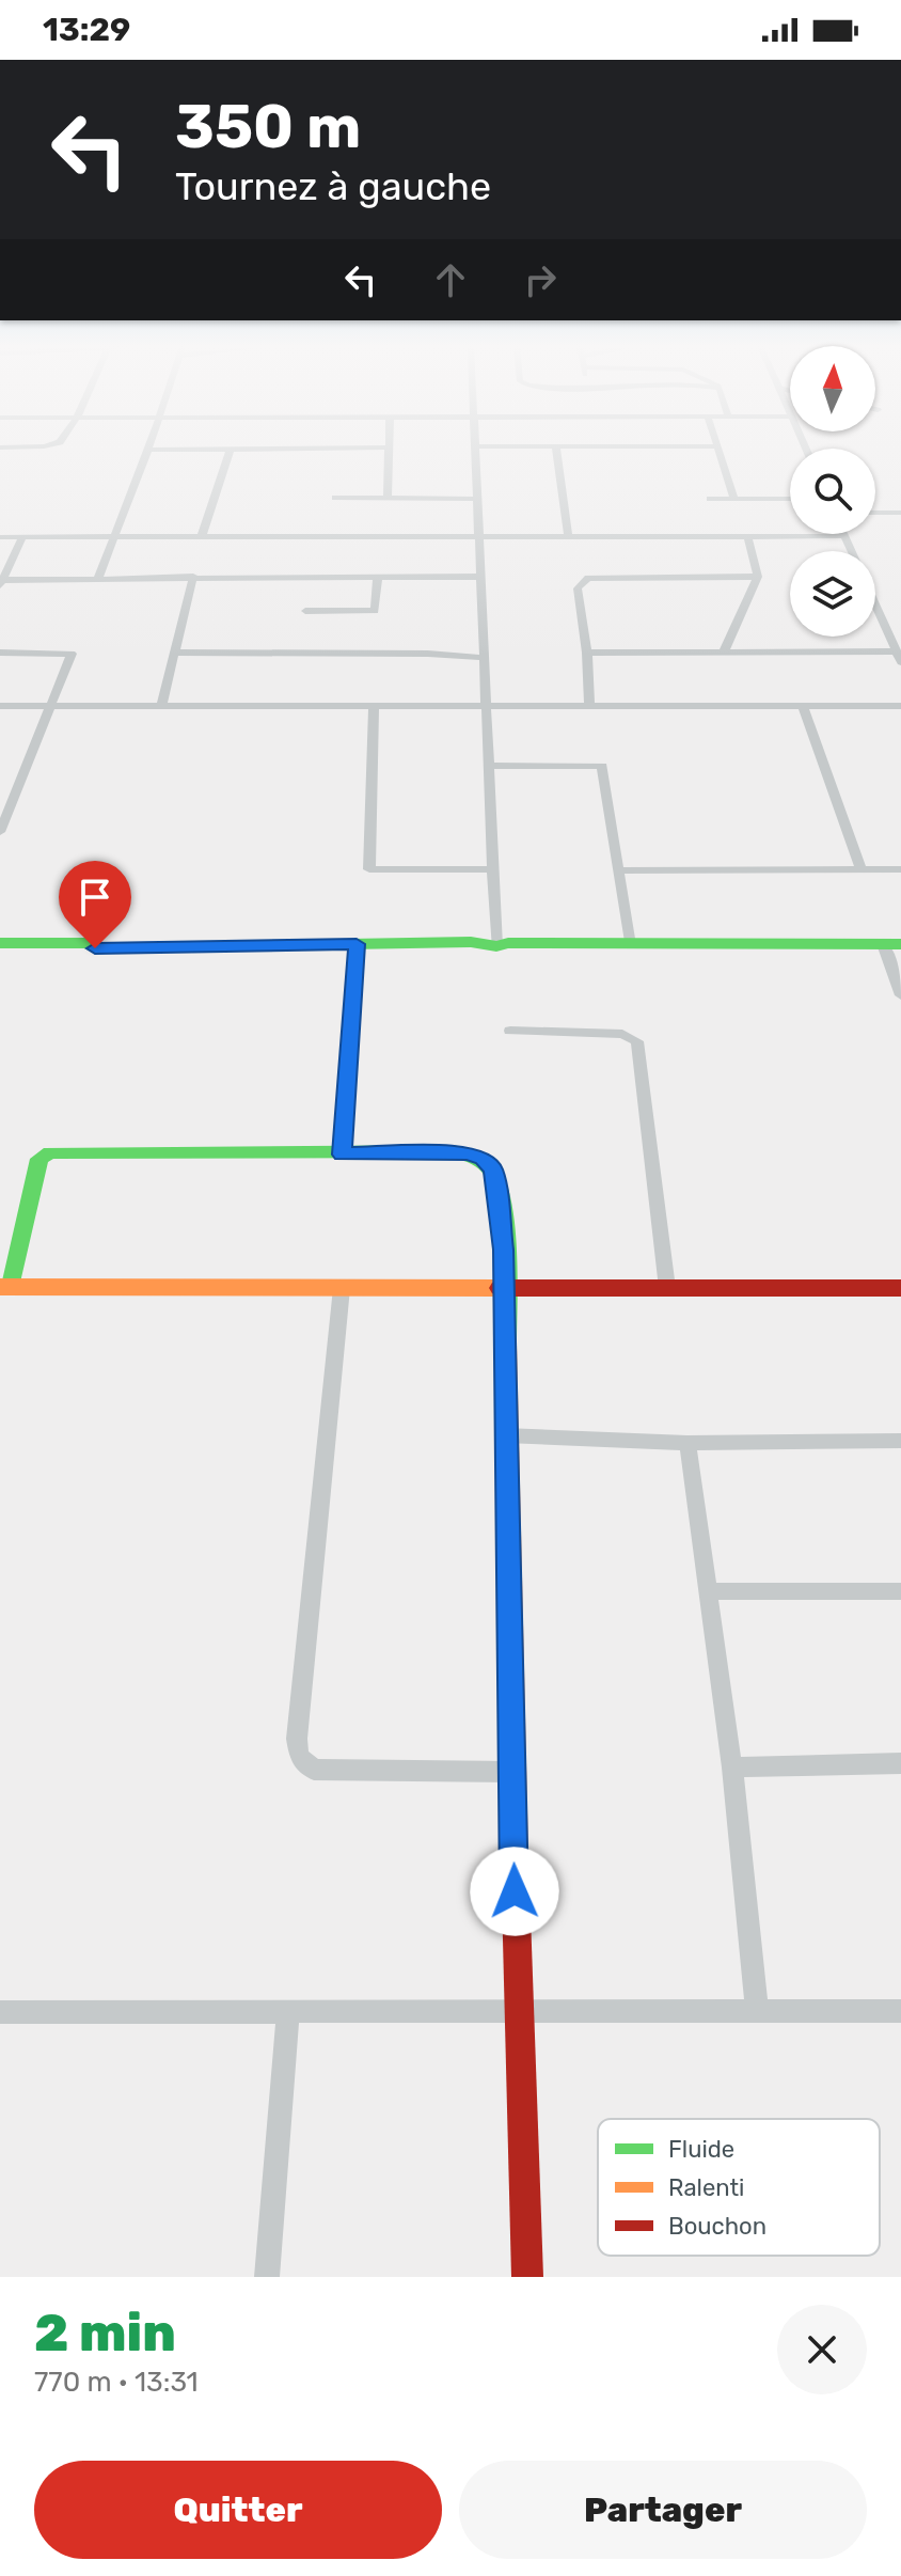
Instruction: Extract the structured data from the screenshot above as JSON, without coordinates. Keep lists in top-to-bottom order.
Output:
{
  "legend": ["Fluide", "Ralenti", "Bouchon"],
  "north": "top",
  "page": {
    "status": "13:29",
    "turn": ["350 m", "Tournez à gauche"],
    "heading": ["2 min", "770 m · 13:31"],
    "buttons": ["Quitter", "Partager"]
  }
}
